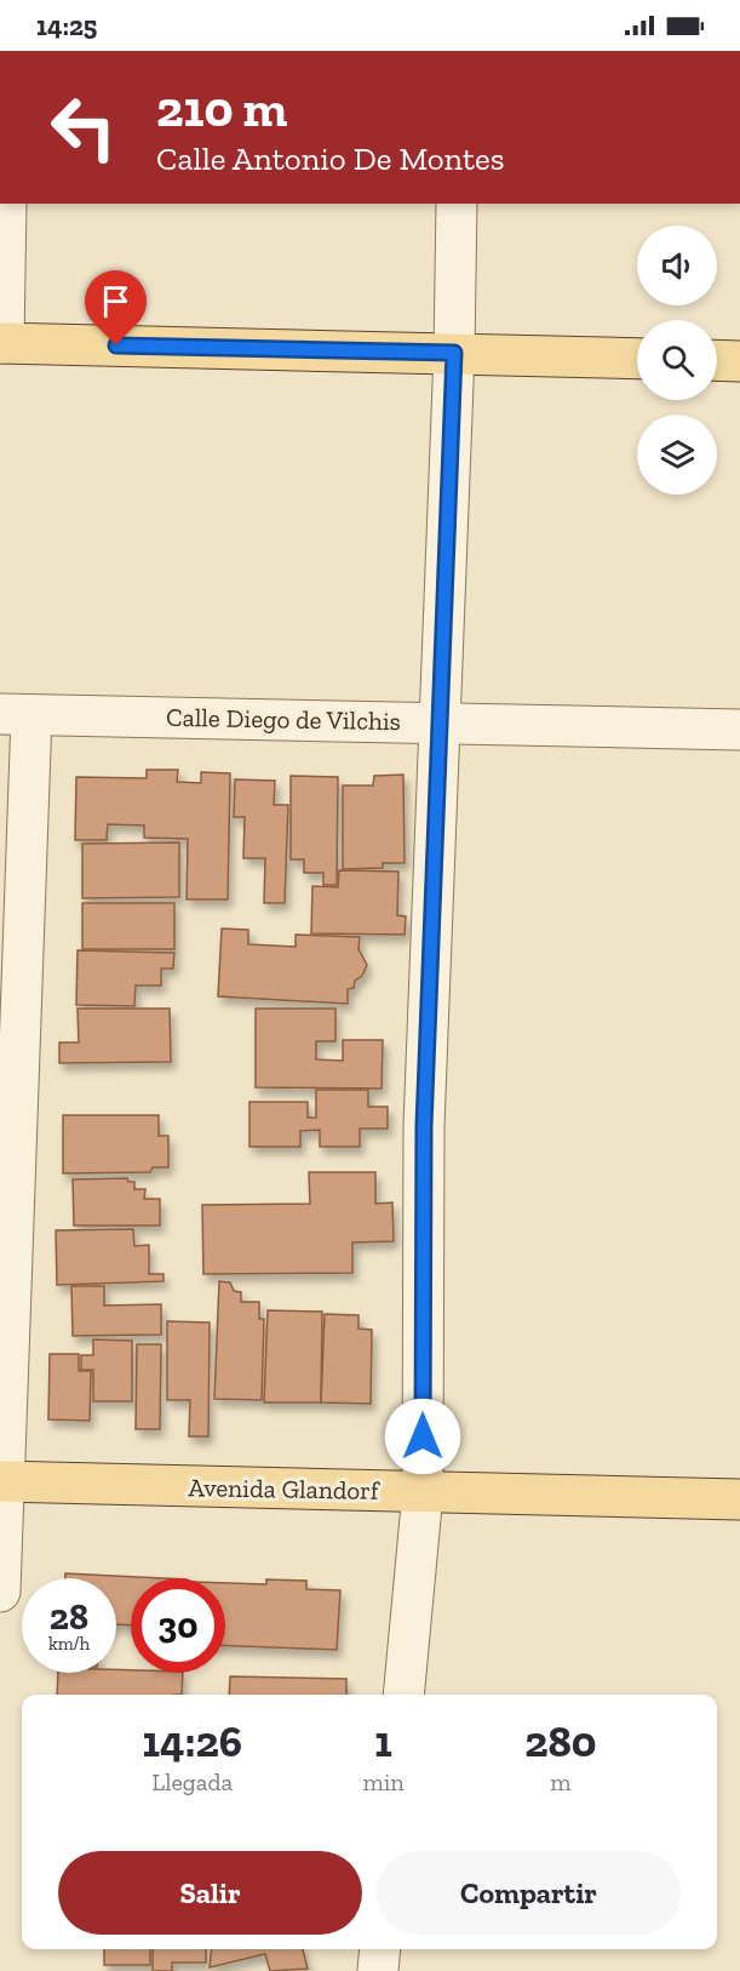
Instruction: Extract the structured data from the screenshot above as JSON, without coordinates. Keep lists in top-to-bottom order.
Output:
{
  "streets": {
    "main road": ["Avenida Glandorf"],
    "street": ["Calle Diego de Vilchis"]
  },
  "page": {
    "status": "14:25",
    "turn": ["210 m", "Calle Antonio De Montes"],
    "speed": "28 km/h",
    "limit": "30",
    "eta": [
      "14:26",
      "Llegada",
      "1",
      "min",
      "280",
      "m"
    ],
    "buttons": ["Salir", "Compartir"]
  }
}
